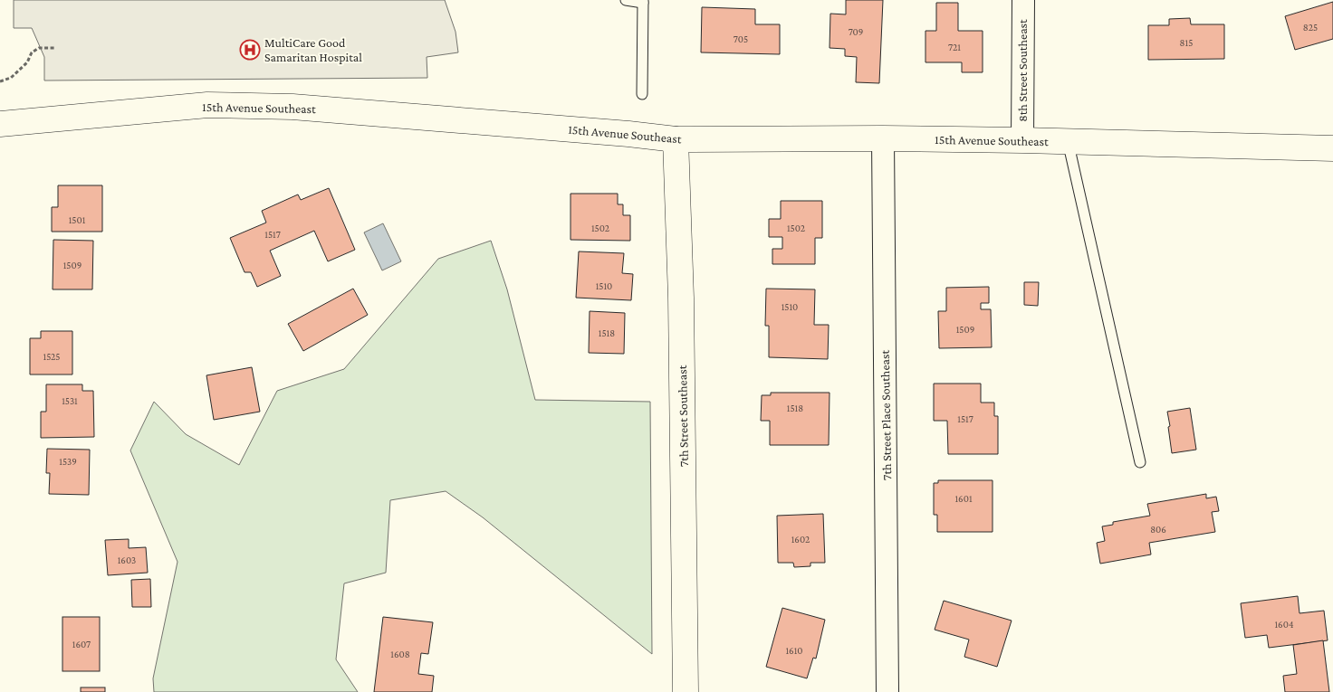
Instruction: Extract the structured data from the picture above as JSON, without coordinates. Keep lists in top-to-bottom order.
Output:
{
  "streets": {
    "street": [
      "8th Street Southeast",
      "15th Avenue Southeast",
      "7th Street Place Southeast",
      "7th Street Southeast"
    ]
  },
  "crossings": [
    ["8th Street Southeast", "15th Avenue Southeast"],
    ["15th Avenue Southeast", "7th Street Place Southeast"],
    ["15th Avenue Southeast", "7th Street Southeast"]
  ],
  "places": {
    "hospital": ["MultiCare Good Samaritan Hospital"]
  },
  "house_numbers": [
    "825",
    "709",
    "705",
    "815",
    "721",
    "1501",
    "1502",
    "1502",
    "1517",
    "1509",
    "1510",
    "1510",
    "1509",
    "1518",
    "1525",
    "1531",
    "1518",
    "1517",
    "1539",
    "1601",
    "806",
    "1602",
    "1603",
    "1604",
    "1607",
    "1610",
    "1608"
  ]
}
